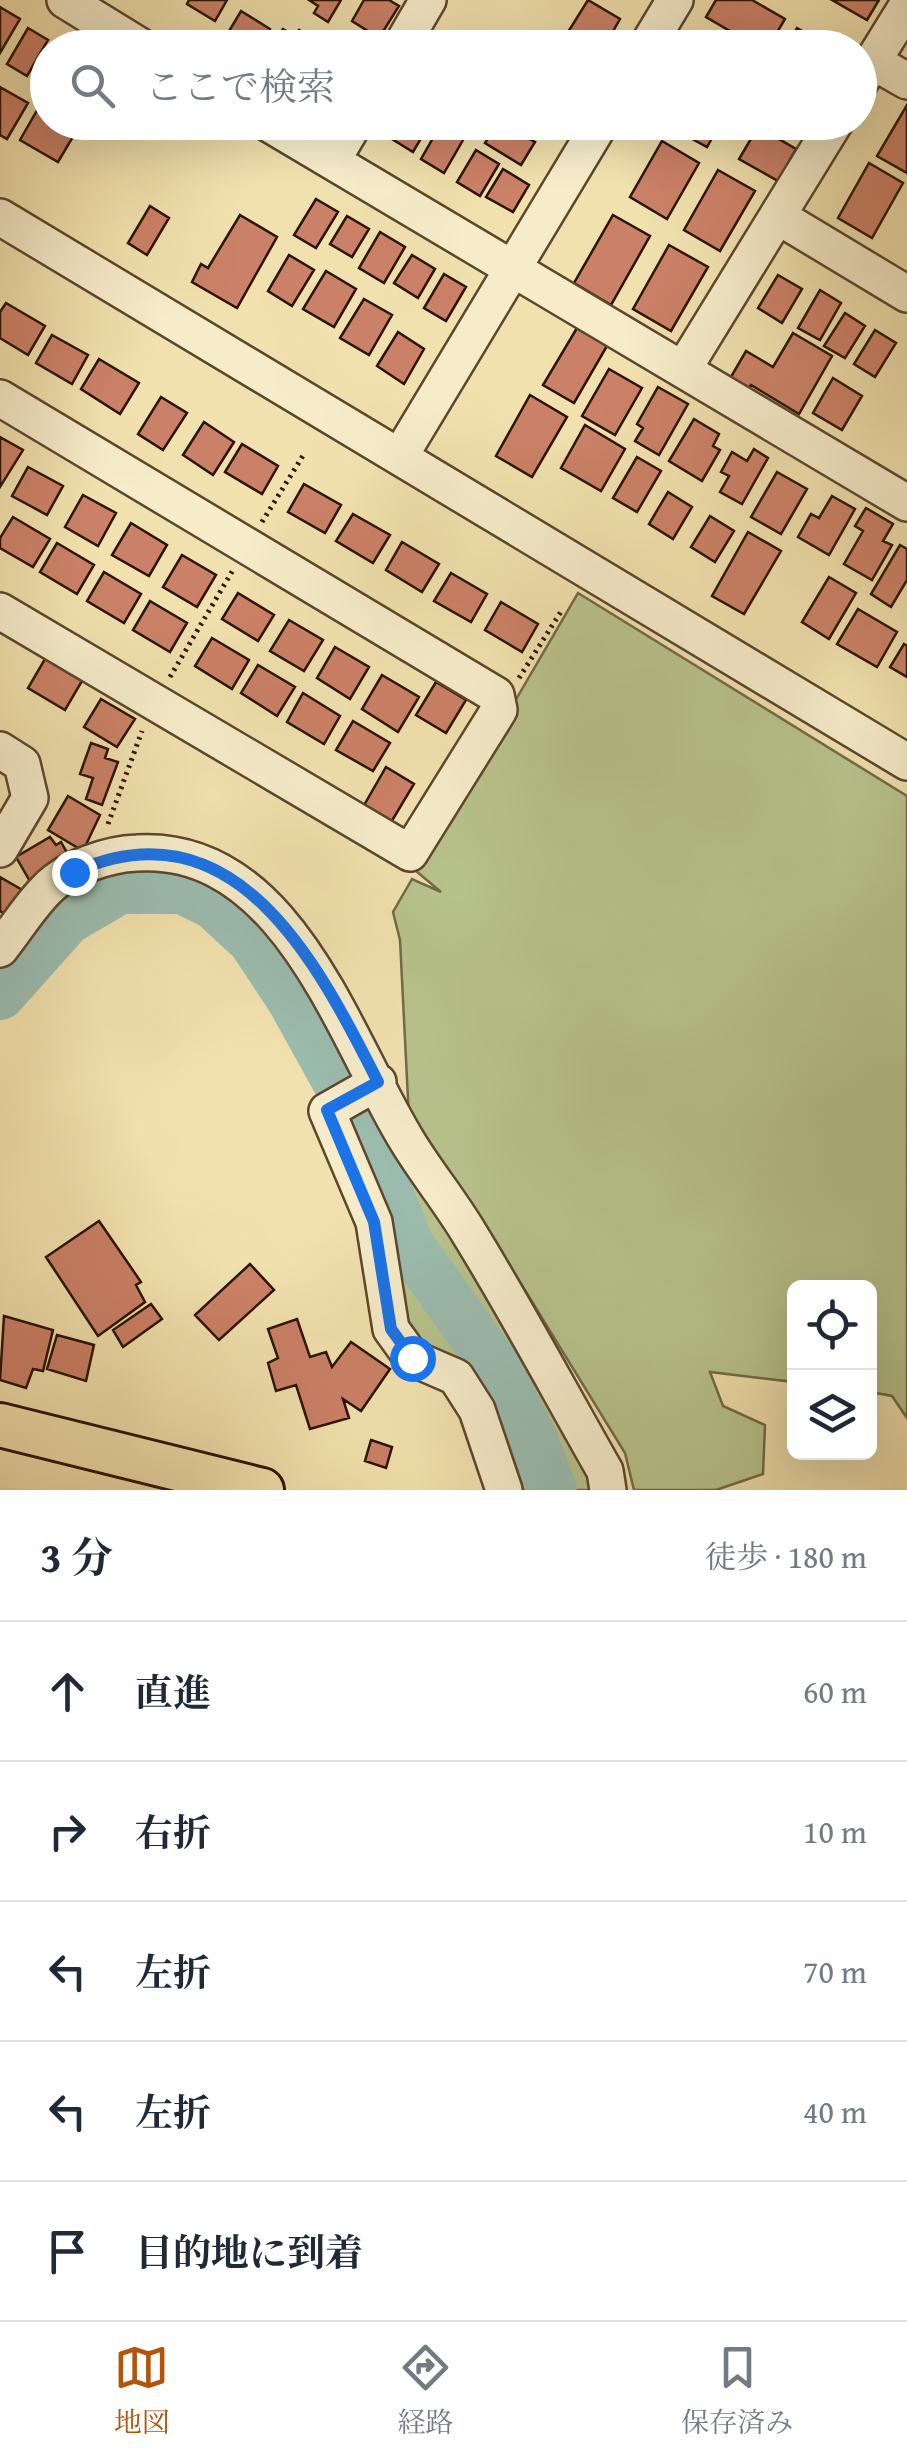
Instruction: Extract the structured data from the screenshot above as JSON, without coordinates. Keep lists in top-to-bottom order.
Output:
{
  "page": {
    "search": "ここで検索",
    "heading": ["3 分", "徒歩 · 180 m"],
    "list": [
      ["直進", "60 m"],
      ["右折", "10 m"],
      ["左折", "70 m"],
      ["左折", "40 m"],
      "目的地に到着"
    ],
    "nav": ["地図", "経路", "保存済み"]
  }
}
